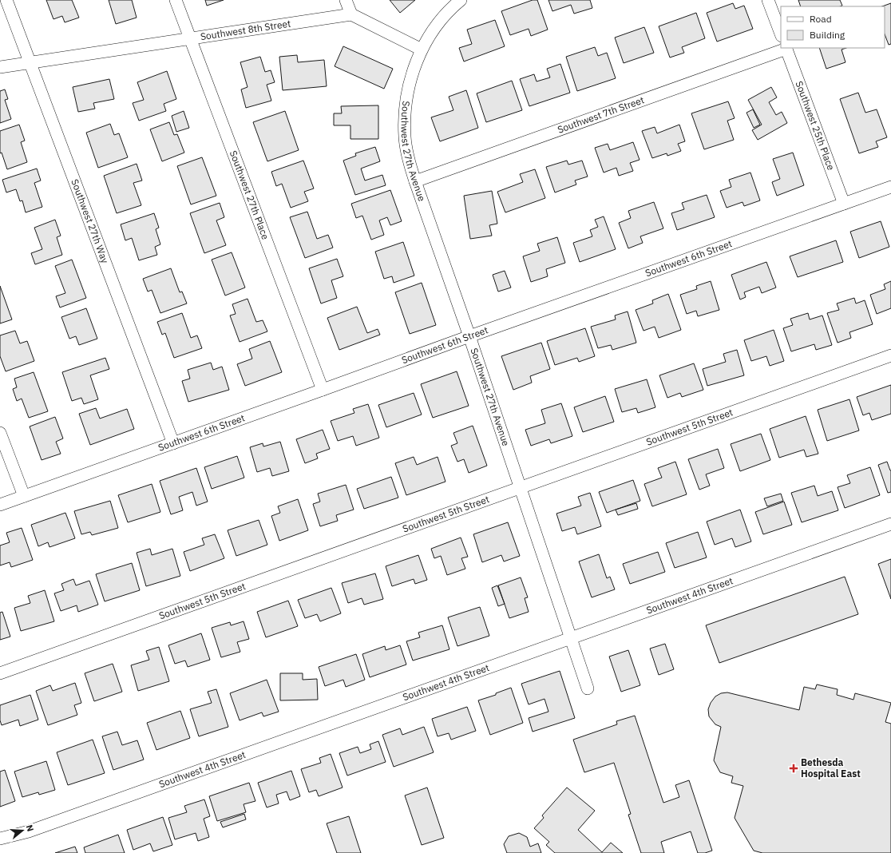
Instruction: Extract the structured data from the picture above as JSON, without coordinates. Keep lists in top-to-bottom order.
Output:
{
  "streets": {
    "street": [
      "Southwest 8th Street",
      "Southwest 7th Street",
      "Southwest 25th Place",
      "Southwest 27th Avenue",
      "Southwest 27th Place",
      "Southwest 27th Way",
      "Southwest 6th Street",
      "Southwest 5th Street",
      "Southwest 4th Street"
    ]
  },
  "crossings": [
    ["Southwest 8th Street", "Southwest 27th Place"],
    ["Southwest 8th Street", "Southwest 27th Way"],
    ["Southwest 7th Street", "Southwest 25th Place"],
    ["Southwest 7th Street", "Southwest 27th Avenue"],
    ["Southwest 25th Place", "Southwest 6th Street"],
    ["Southwest 27th Avenue", "Southwest 6th Street"],
    ["Southwest 27th Avenue", "Southwest 5th Street"],
    ["Southwest 27th Avenue", "Southwest 4th Street"],
    ["Southwest 27th Place", "Southwest 6th Street"],
    ["Southwest 27th Way", "Southwest 6th Street"]
  ],
  "places": {
    "health": ["Bethesda Hospital East"]
  },
  "legend": ["Road", "Building"],
  "north": "right"
}
